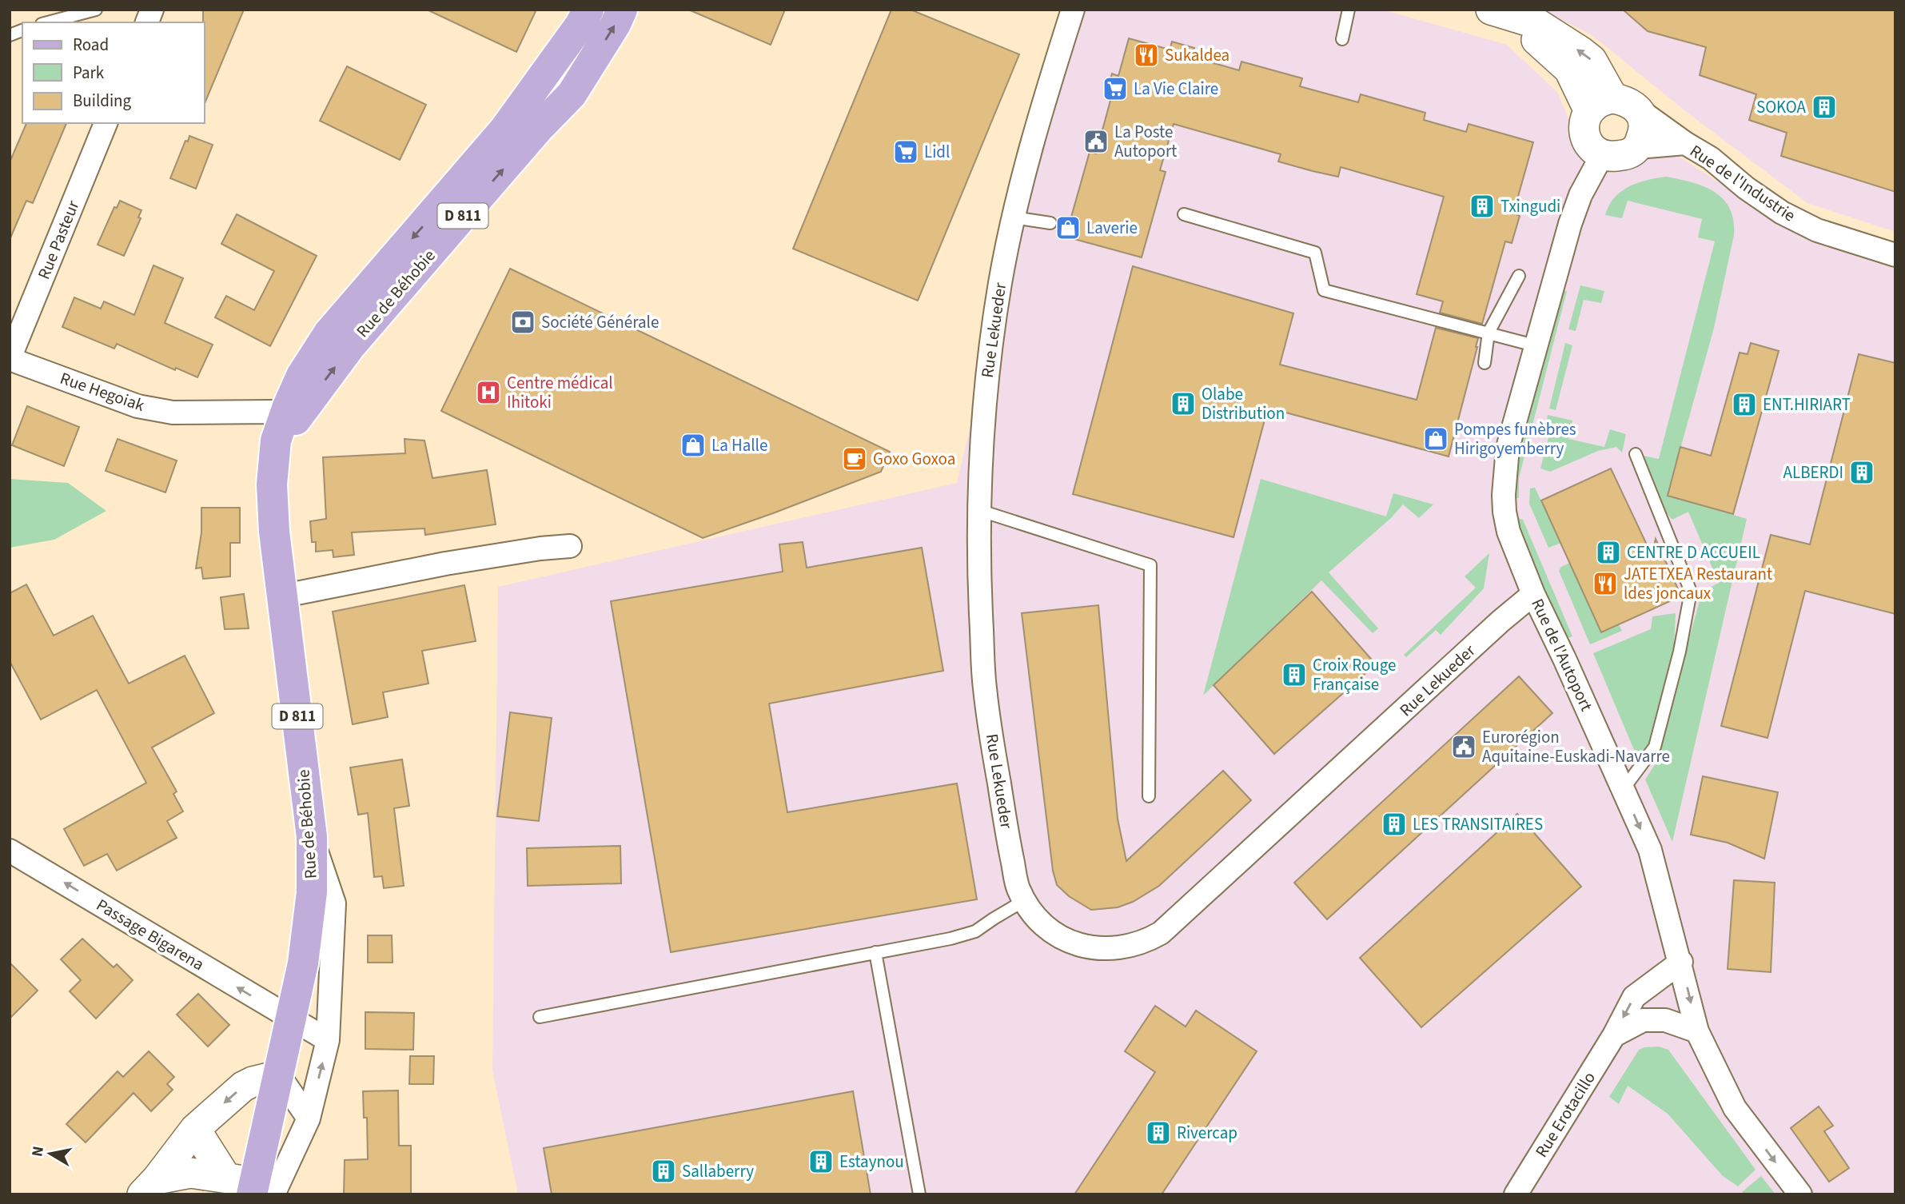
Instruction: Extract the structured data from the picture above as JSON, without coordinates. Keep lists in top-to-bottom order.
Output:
{
  "streets": {
    "main road": ["D 811", "Rue de Béhobie"],
    "street": [
      "Rue de l'Industrie",
      "Rue Pasteur",
      "Rue Lekueder",
      "Rue Hegoiak",
      "Rue de l'Autoport",
      "Passage Bigarena",
      "Rue Erotacillo"
    ]
  },
  "crossings": [
    ["Rue de l'Industrie", "Rue de l'Autoport"],
    ["Rue Pasteur", "Rue Hegoiak"],
    ["Rue de Béhobie", "Rue Hegoiak"],
    ["Rue de Béhobie", "Passage Bigarena"],
    ["Rue Lekueder", "Rue de l'Autoport"],
    ["Rue de l'Autoport", "Rue Erotacillo"]
  ],
  "one_way": ["Rue de l'Autoport", "Passage Bigarena"],
  "places": {
    "restaurant": ["Sukaldea", "JATETXEA Restaurant ldes joncaux"],
    "supermarket": ["La Vie Claire", "Lidl"],
    "building": [
      "SOKOA",
      "Txingudi",
      "Olabe Distribution",
      "ENT.HIRIART",
      "ALBERDI",
      "CENTRE D ACCUEIL",
      "Croix Rouge Française",
      "LES TRANSITAIRES",
      "Rivercap",
      "Estaynou",
      "Sallaberry"
    ],
    "public building": ["La Poste Autoport", "Eurorégion Aquitaine-Euskadi-Navarre"],
    "shop": ["Laverie", "Pompes funèbres Hirigoyemberry", "La Halle"],
    "bank": ["Société Générale"],
    "hospital": ["Centre médical Ihitoki"],
    "cafe": ["Goxo Goxoa"]
  },
  "legend": ["Road", "Park", "Building"],
  "north": "left"
}
